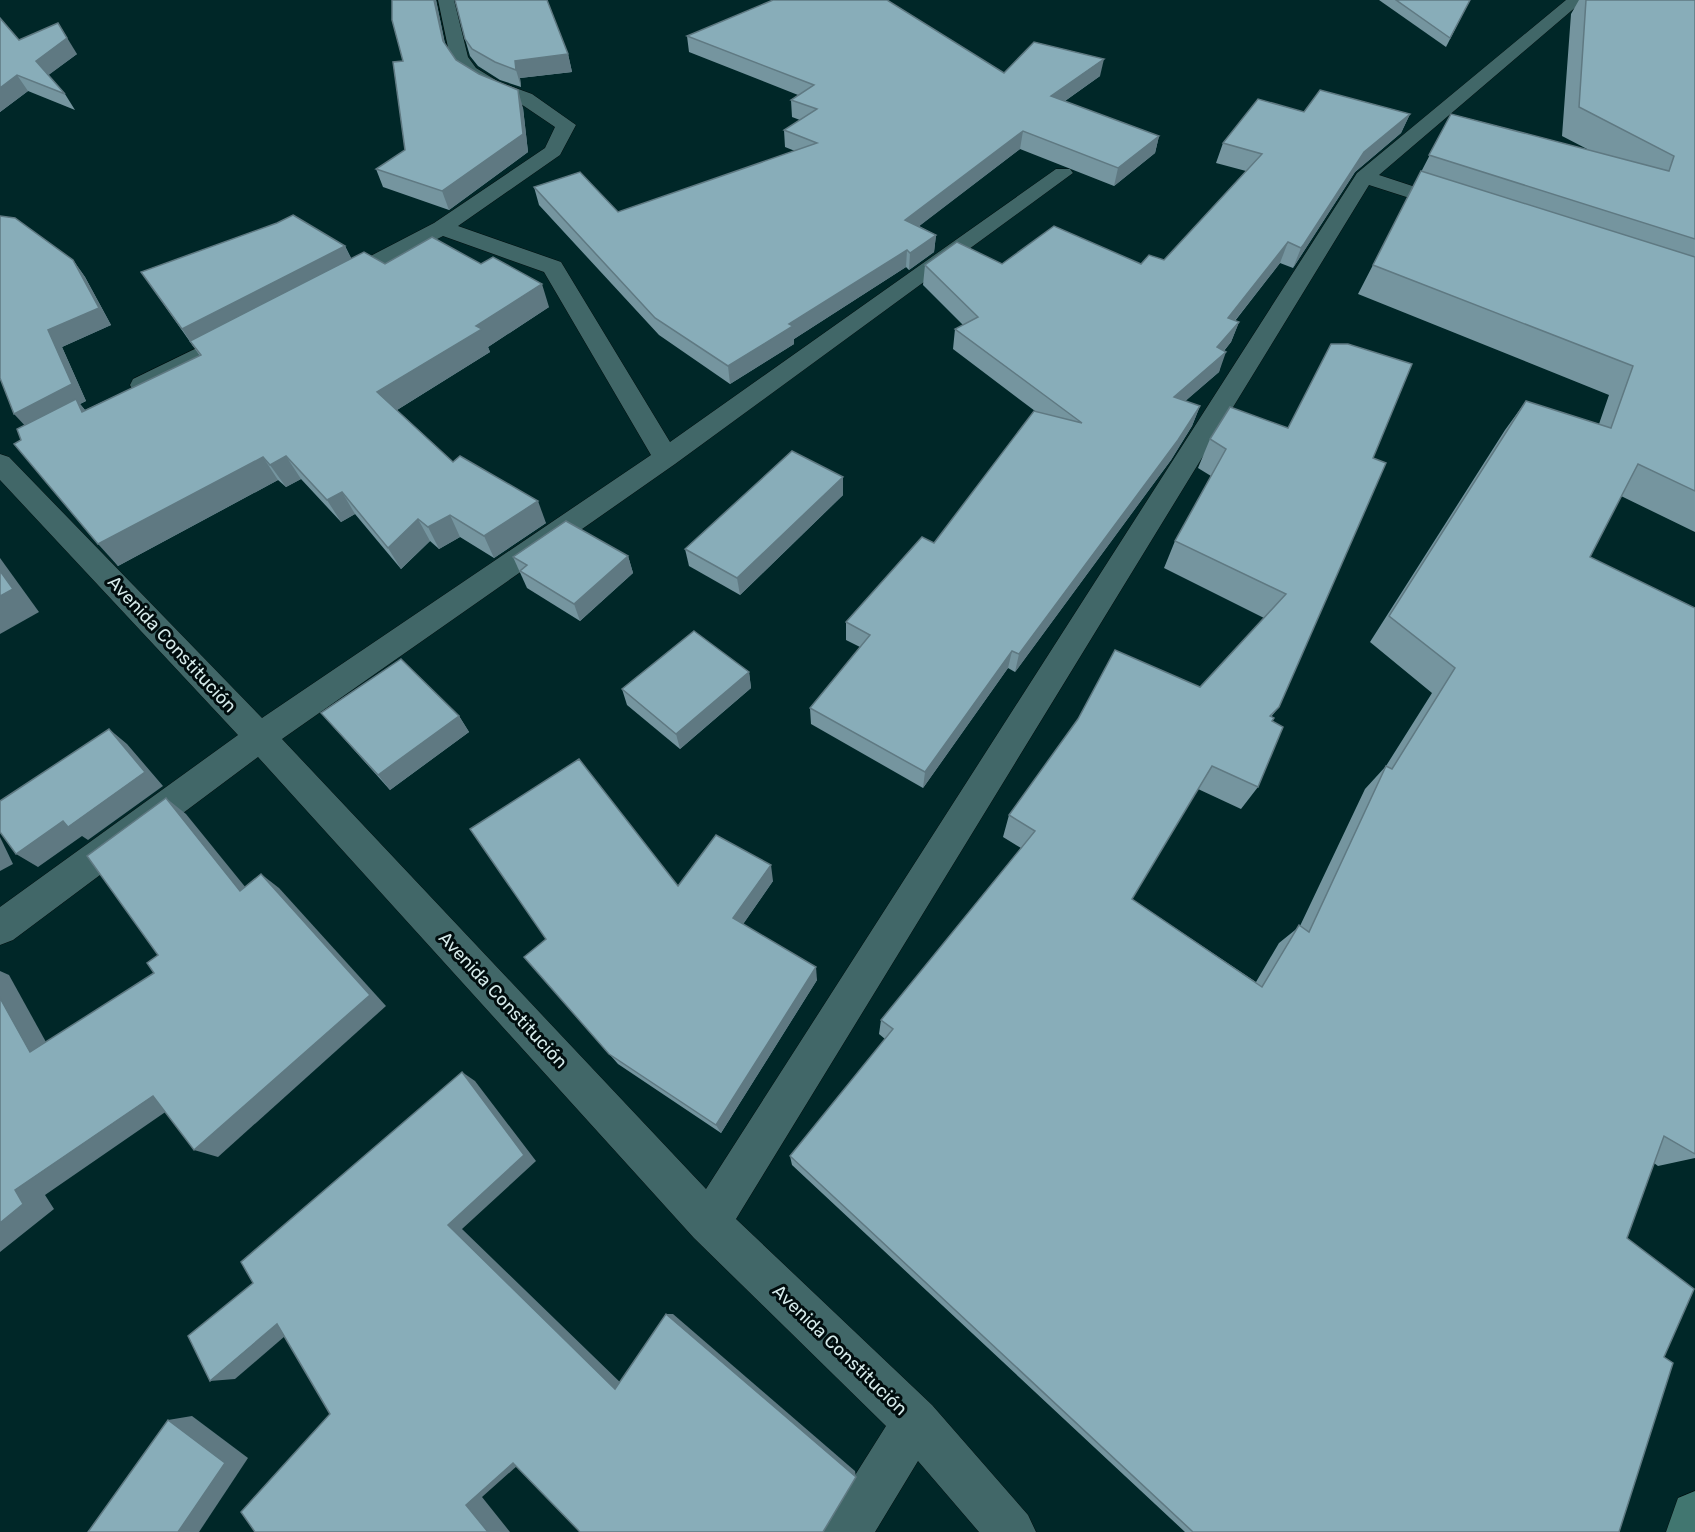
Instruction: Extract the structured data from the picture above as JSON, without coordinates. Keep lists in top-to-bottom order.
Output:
{
  "streets": {
    "street": ["Avenida Constitución"]
  }
}
